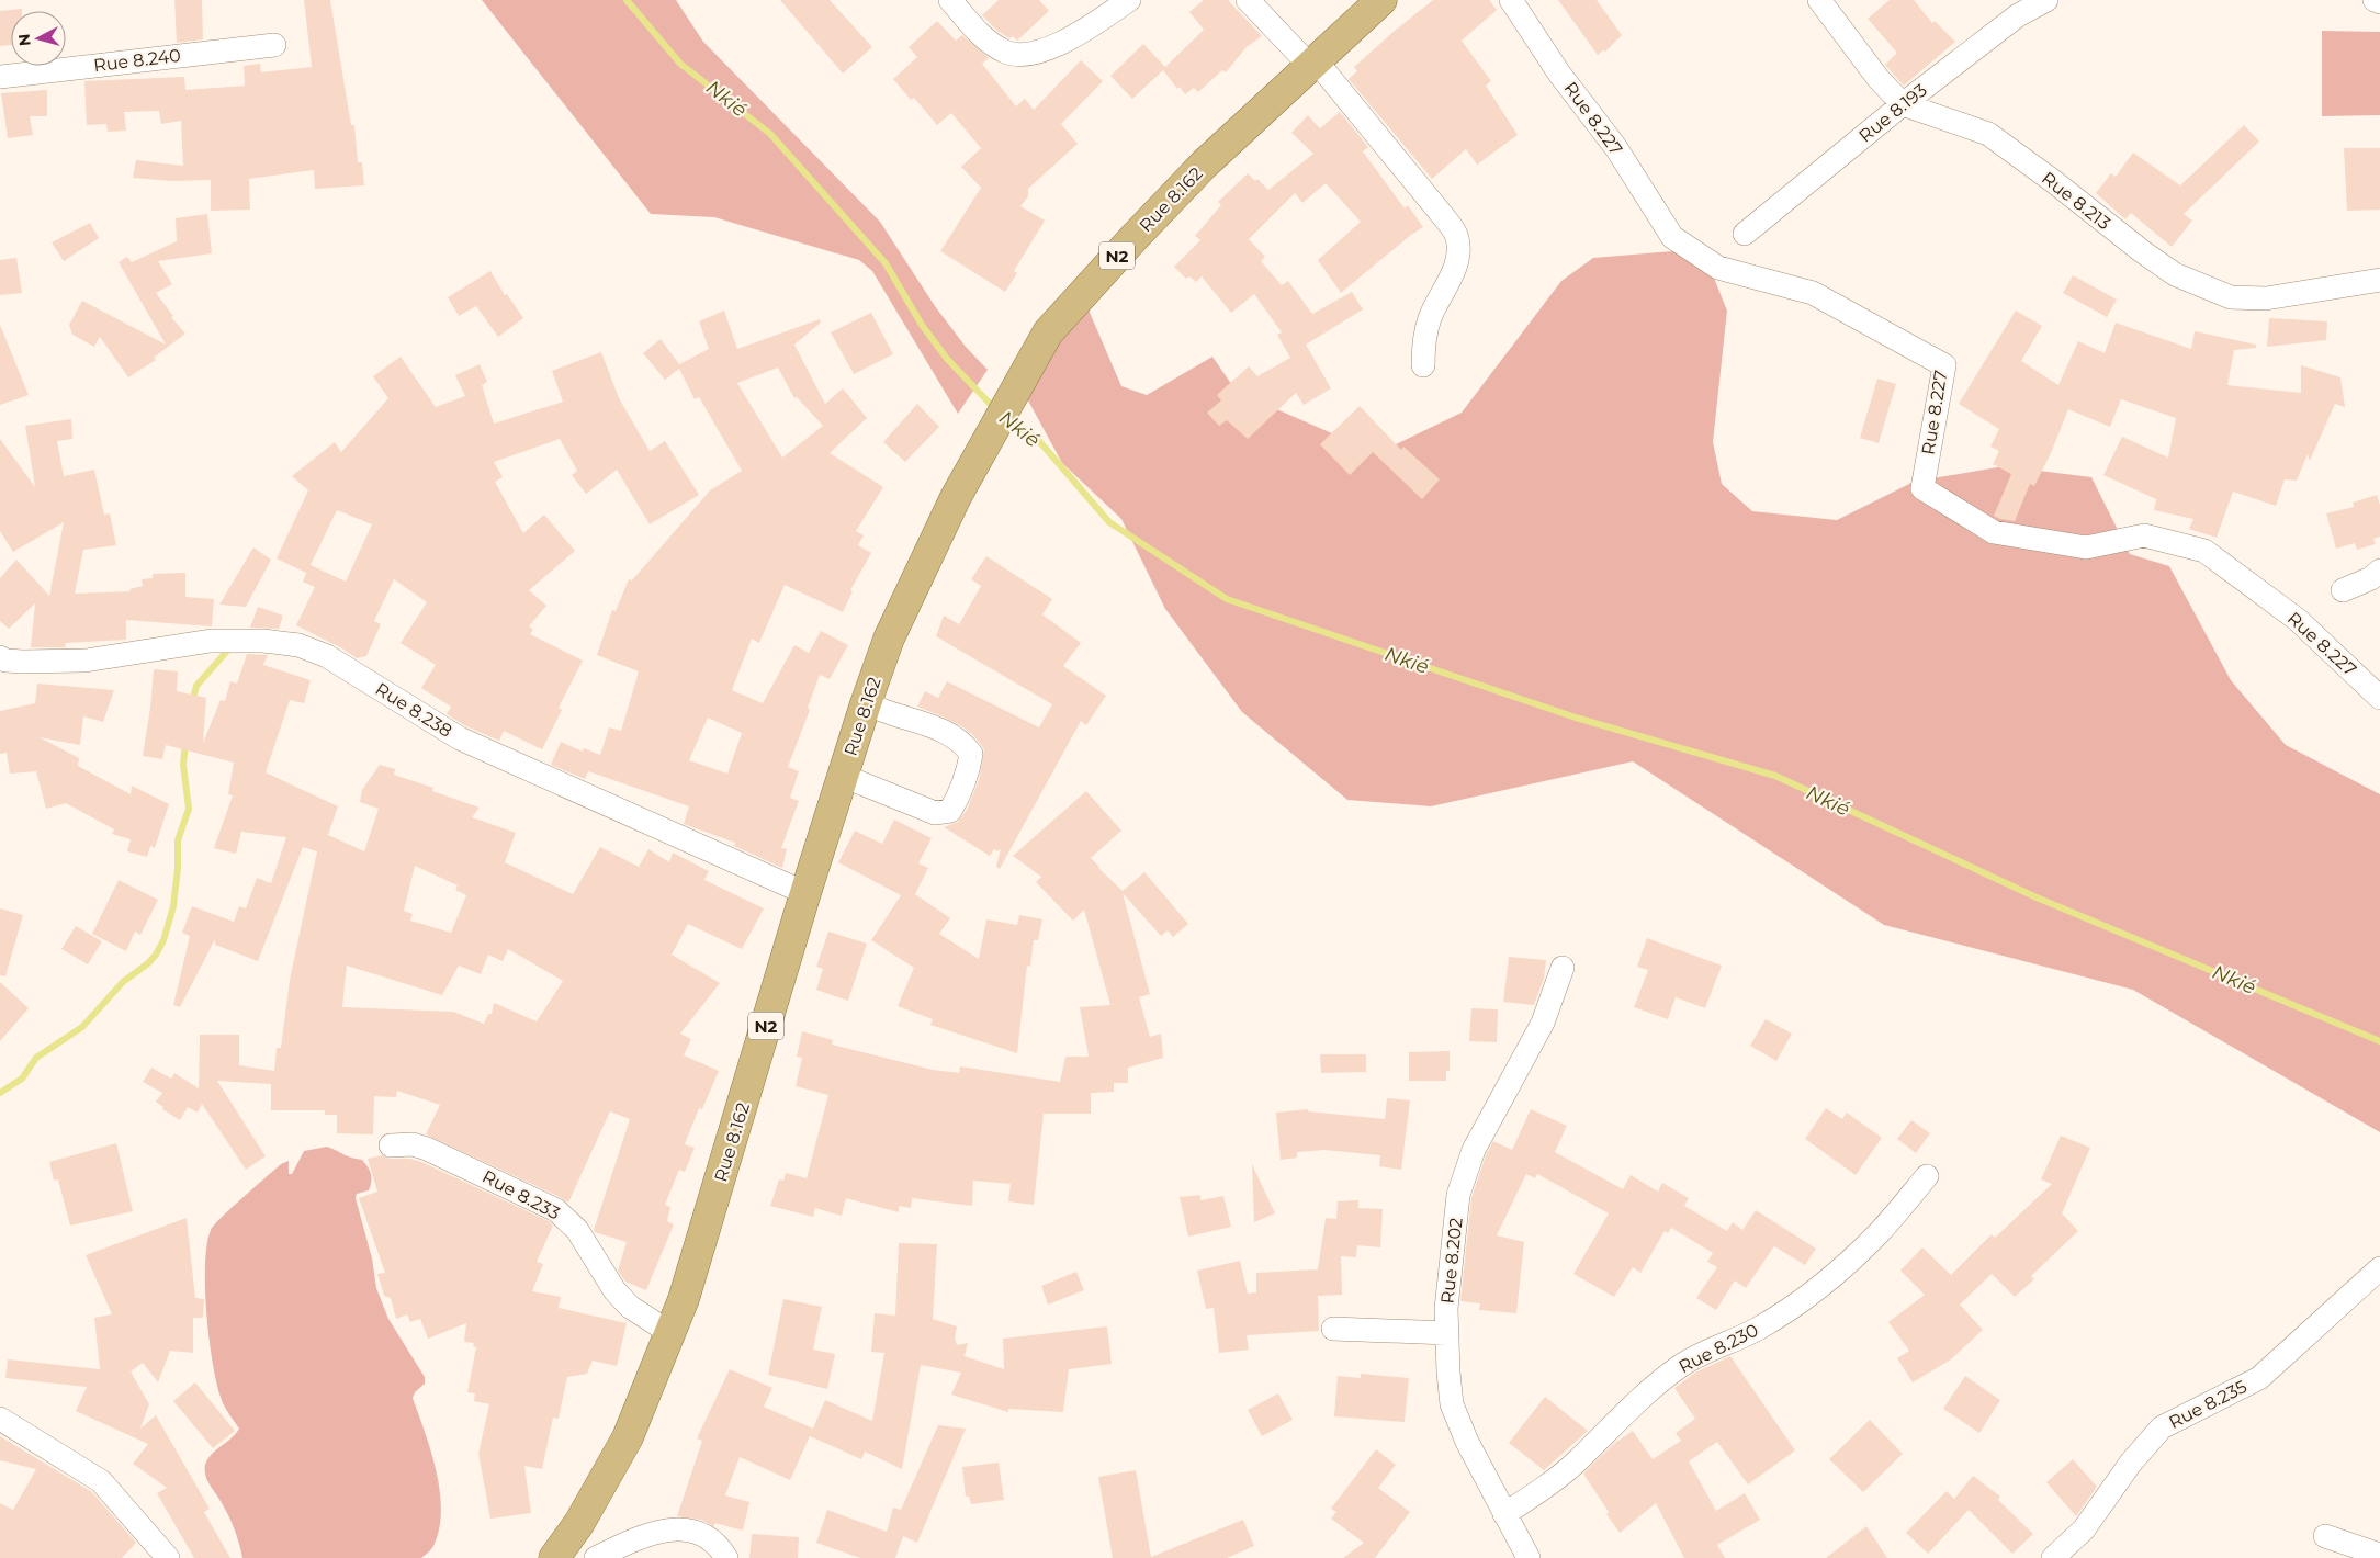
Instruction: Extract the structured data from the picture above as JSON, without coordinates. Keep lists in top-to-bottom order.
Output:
{
  "streets": {
    "highway": ["Rue 8.162", "N2"],
    "street": [
      "Rue 8.240",
      "Rue 8.193",
      "Rue 8.227",
      "Rue 8.213",
      "Rue 8.238",
      "Rue 8.233",
      "Rue 8.202",
      "Rue 8.230",
      "Rue 8.235"
    ]
  },
  "crossings": [
    ["Rue 8.193", "Rue 8.213"],
    ["Rue 8.162", "Rue 8.238"],
    ["Rue 8.162", "Rue 8.233"],
    ["Rue 8.202", "Rue 8.230"]
  ],
  "water": ["Nkié"],
  "north": "left"
}
